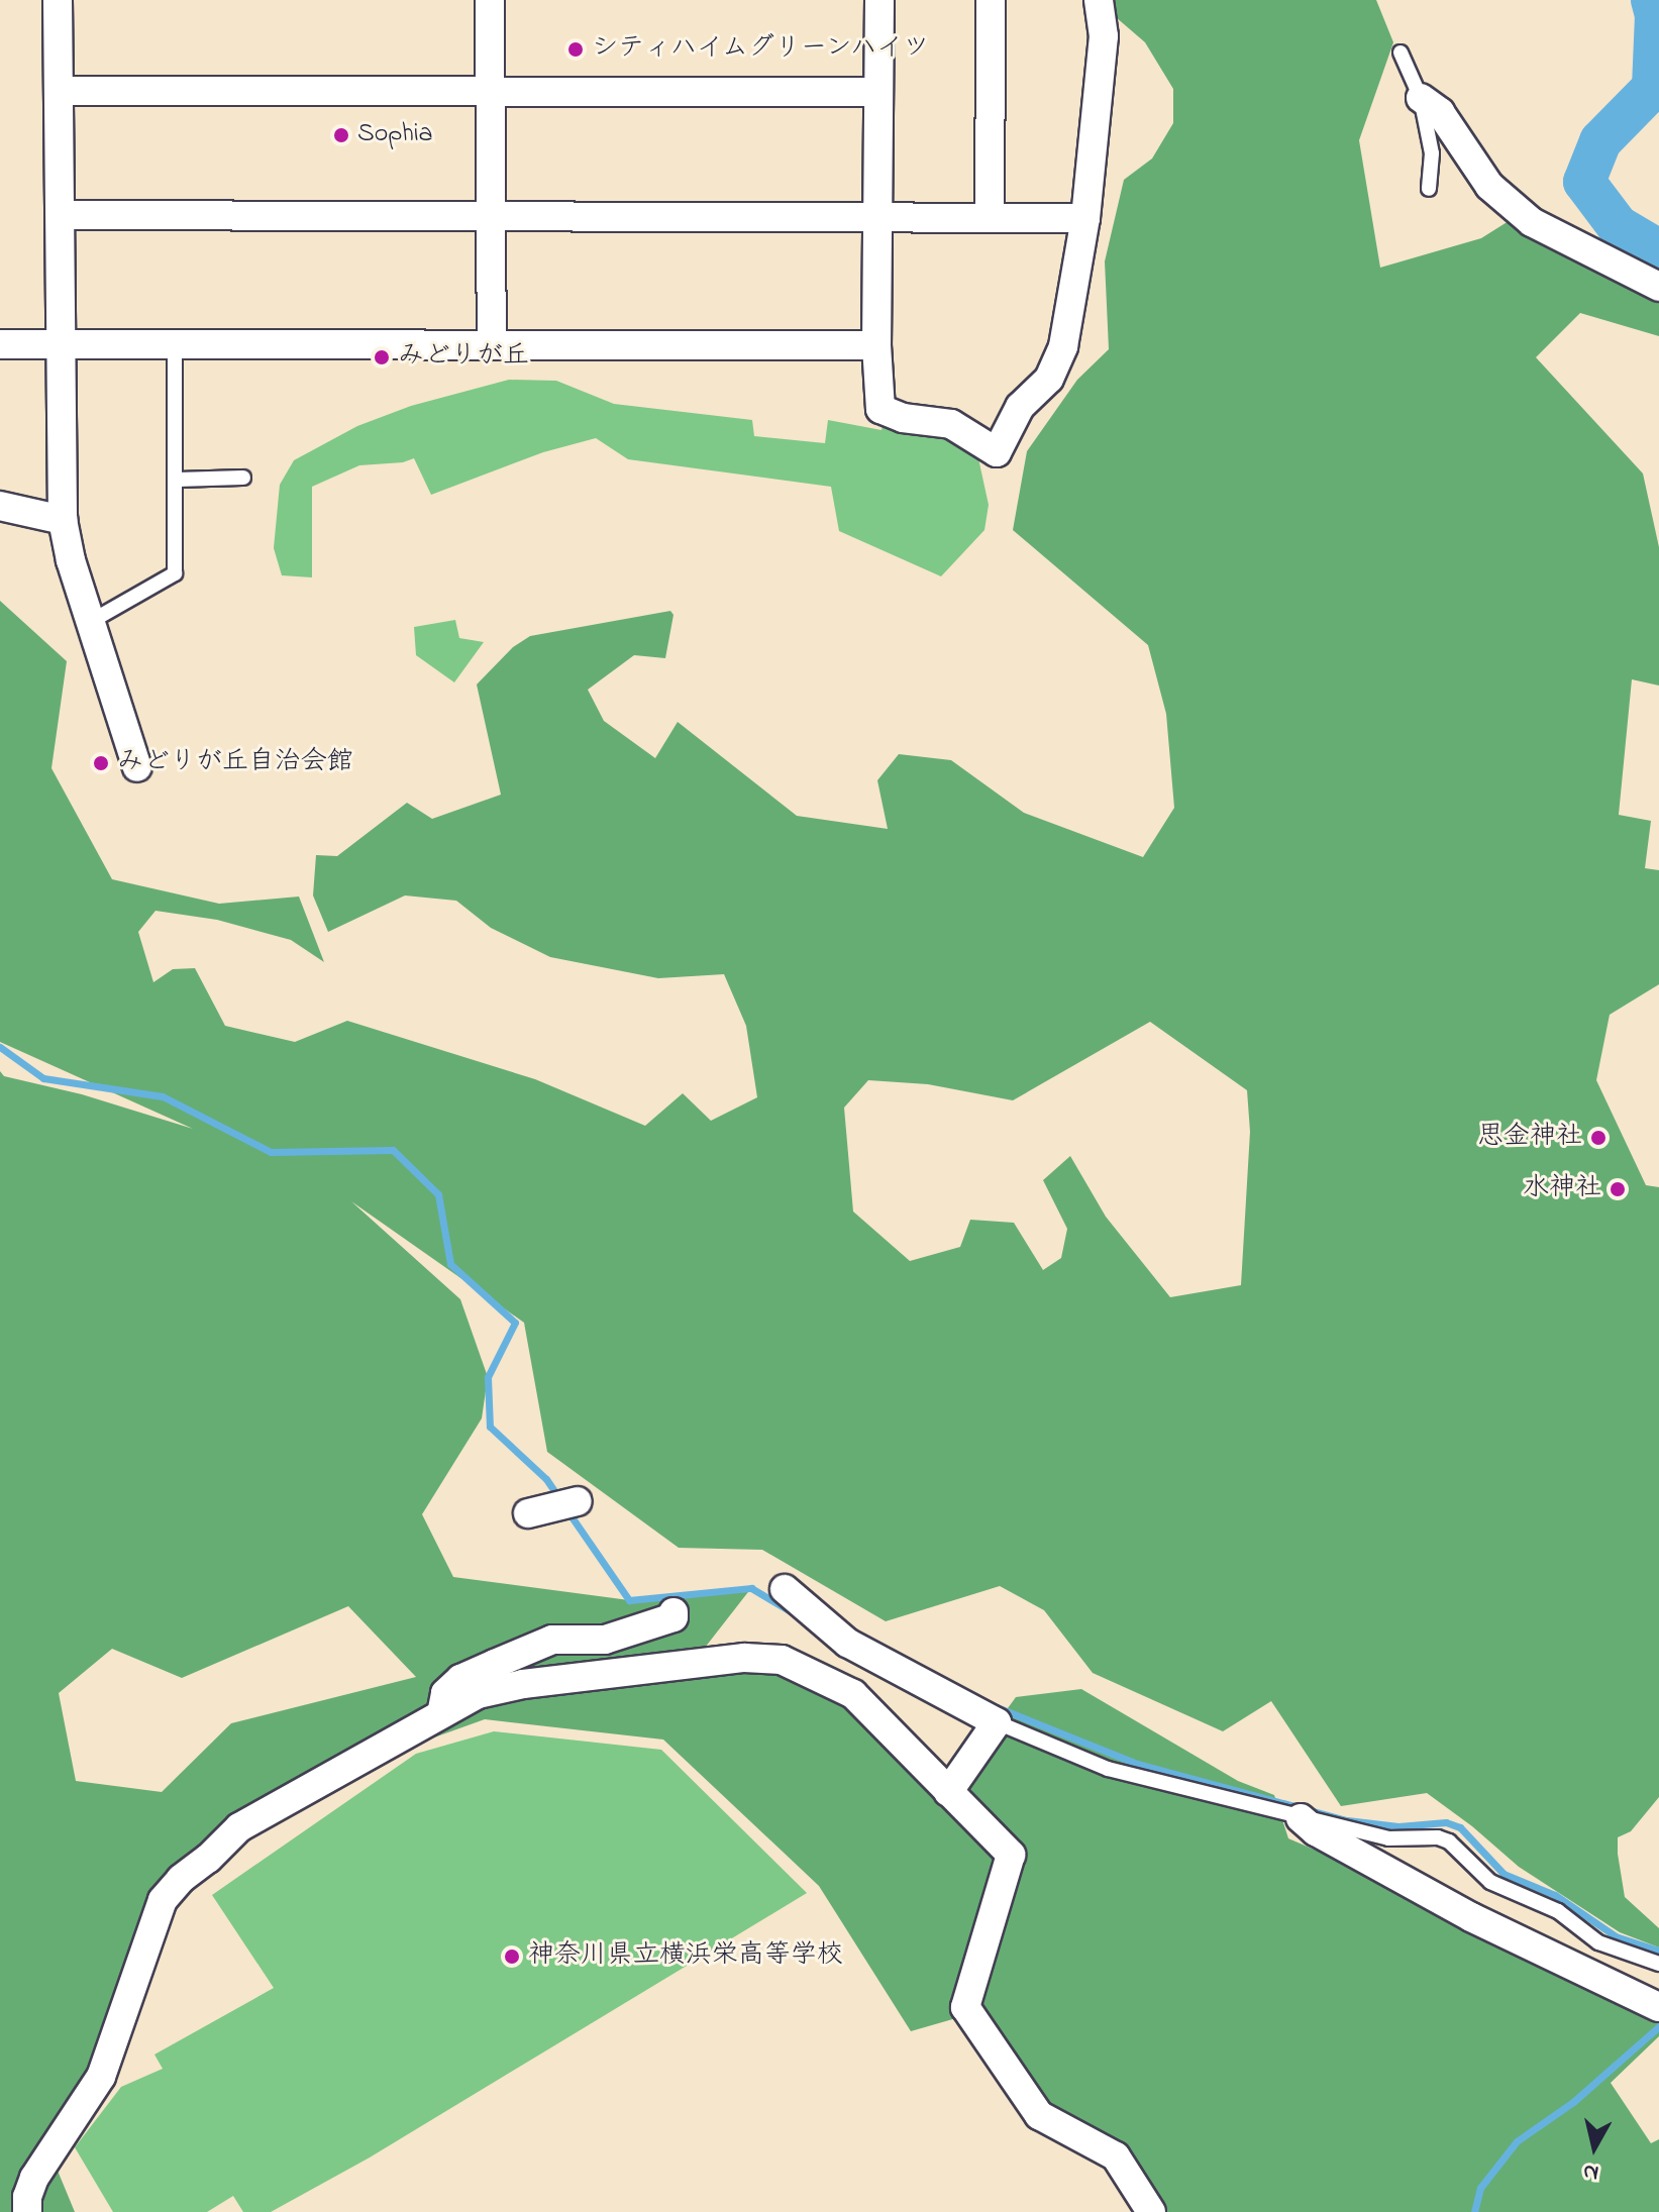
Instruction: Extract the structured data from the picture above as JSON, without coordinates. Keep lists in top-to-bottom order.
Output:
{
  "places": [
    "シティハイムグリーンハイツ",
    "Sophia",
    "みどりが丘",
    "みどりが丘自治会館",
    "思金神社",
    "水神社",
    "神奈川県立横浜栄高等学校"
  ],
  "north": "bottom"
}
